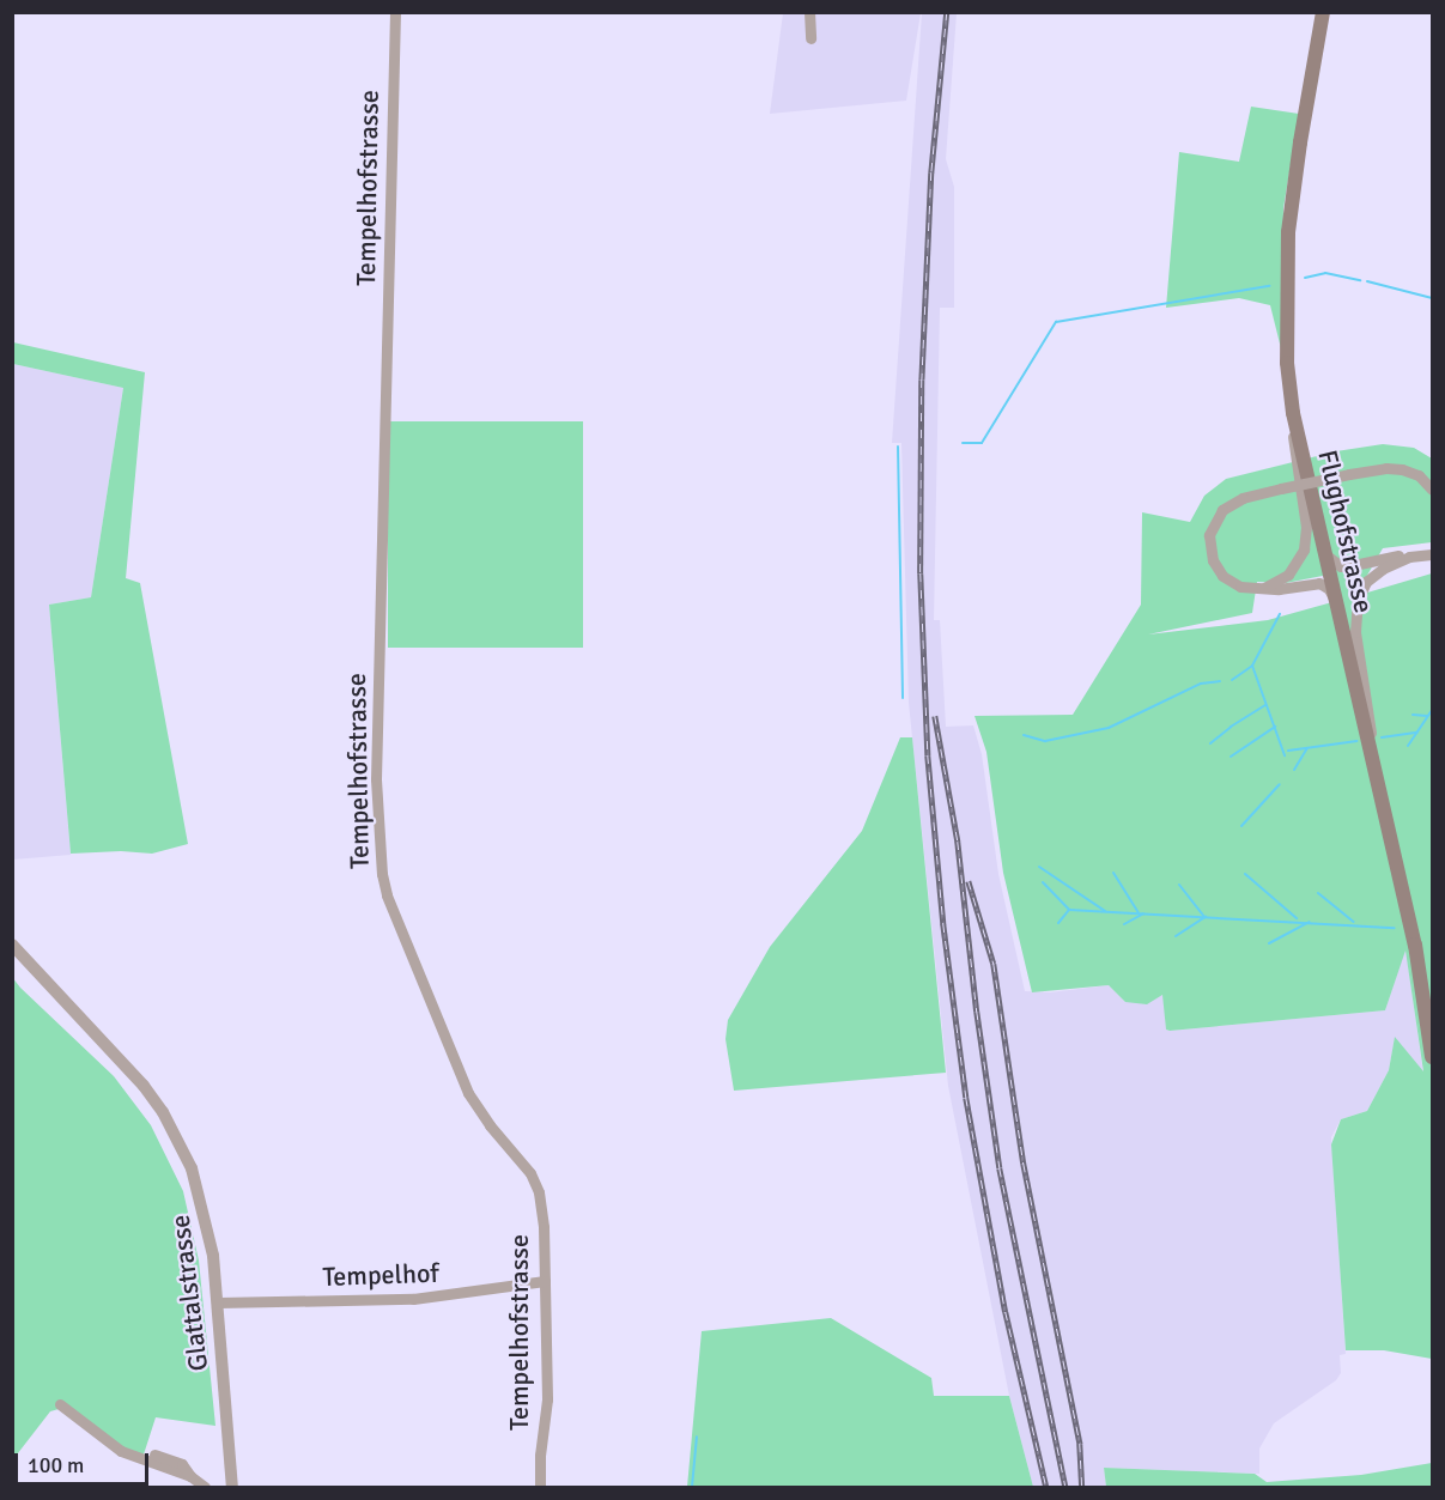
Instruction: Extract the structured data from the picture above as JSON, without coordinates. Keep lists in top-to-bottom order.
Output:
{
  "streets": {
    "main road": ["Flughofstrasse"],
    "street": ["Tempelhofstrasse", "Tempelhof", "Glattalstrasse"]
  },
  "crossings": [
    ["Tempelhofstrasse", "Tempelhof"],
    ["Tempelhof", "Glattalstrasse"]
  ],
  "scale_bar": "100 m"
}
